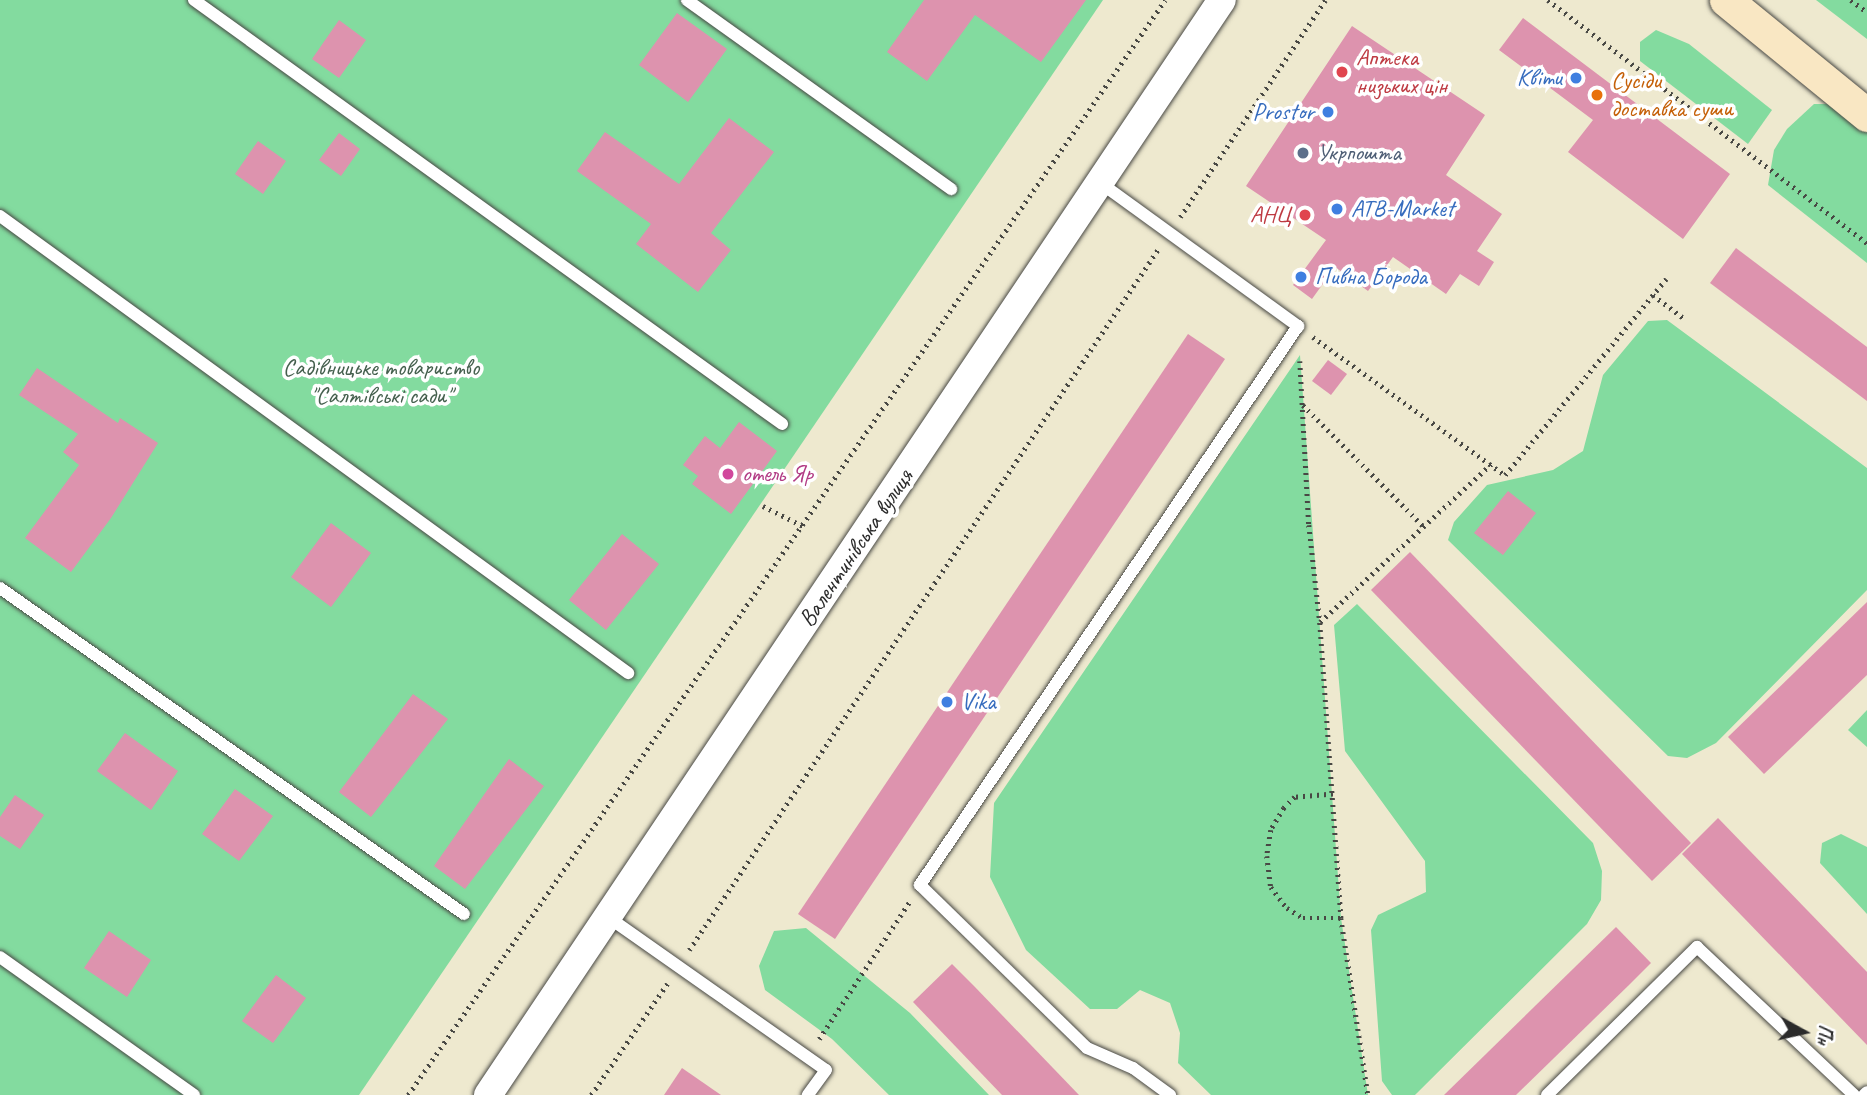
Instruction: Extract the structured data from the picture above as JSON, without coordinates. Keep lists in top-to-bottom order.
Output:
{
  "streets": {
    "street": ["Валентинівська вулиця"]
  },
  "parks": ["Садівницьке товариство \"Салтівські сади\""],
  "places": [
    "Аптека низьких цін",
    "Квіти",
    "Сусіди доставка суши",
    "Prostor",
    "Укрпошта",
    "ATB-Market",
    "АНЦ",
    "Пивна Борода",
    "отель Яр",
    "Vika"
  ],
  "north": "right"
}
